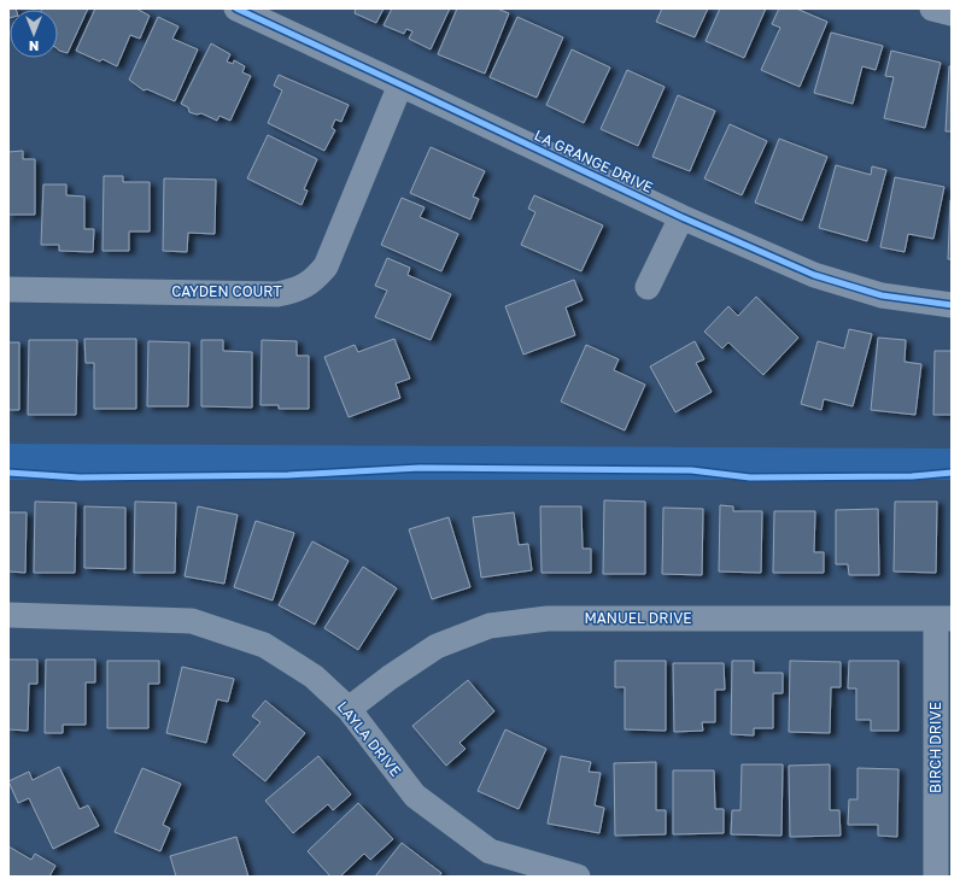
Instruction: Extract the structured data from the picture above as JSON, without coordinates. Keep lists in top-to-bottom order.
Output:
{
  "streets": {
    "street": [
      "LA GRANGE DRIVE",
      "CAYDEN COURT",
      "MANUEL DRIVE",
      "LAYLA DRIVE",
      "BIRCH DRIVE"
    ]
  },
  "crossings": [
    ["LA GRANGE DRIVE", "CAYDEN COURT"],
    ["MANUEL DRIVE", "LAYLA DRIVE"],
    ["MANUEL DRIVE", "BIRCH DRIVE"]
  ],
  "north": "bottom"
}
